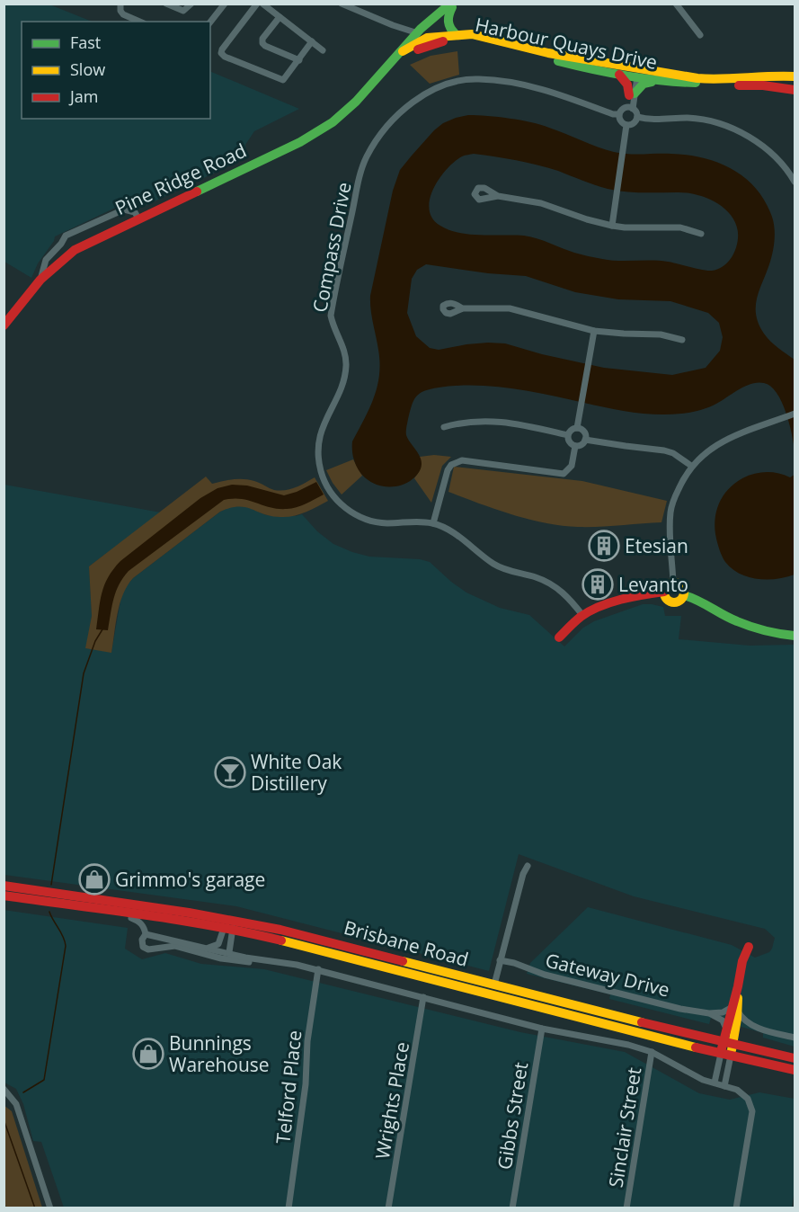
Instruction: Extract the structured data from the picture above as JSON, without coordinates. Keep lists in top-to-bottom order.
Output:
{
  "streets": {
    "main road": ["Harbour Quays Drive", "Pine Ridge Road", "Brisbane Road"],
    "street": [
      "Compass Drive",
      "Gateway Drive",
      "Telford Place",
      "Wrights Place",
      "Gibbs Street",
      "Sinclair Street"
    ]
  },
  "crossings": [
    ["Harbour Quays Drive", "Pine Ridge Road"]
  ],
  "places": {
    "building": ["Etesian", "Levanto"],
    "bar": ["White Oak Distillery"],
    "shop": ["Grimmo's garage", "Bunnings Warehouse"]
  },
  "legend": ["Fast", "Slow", "Jam"]
}
